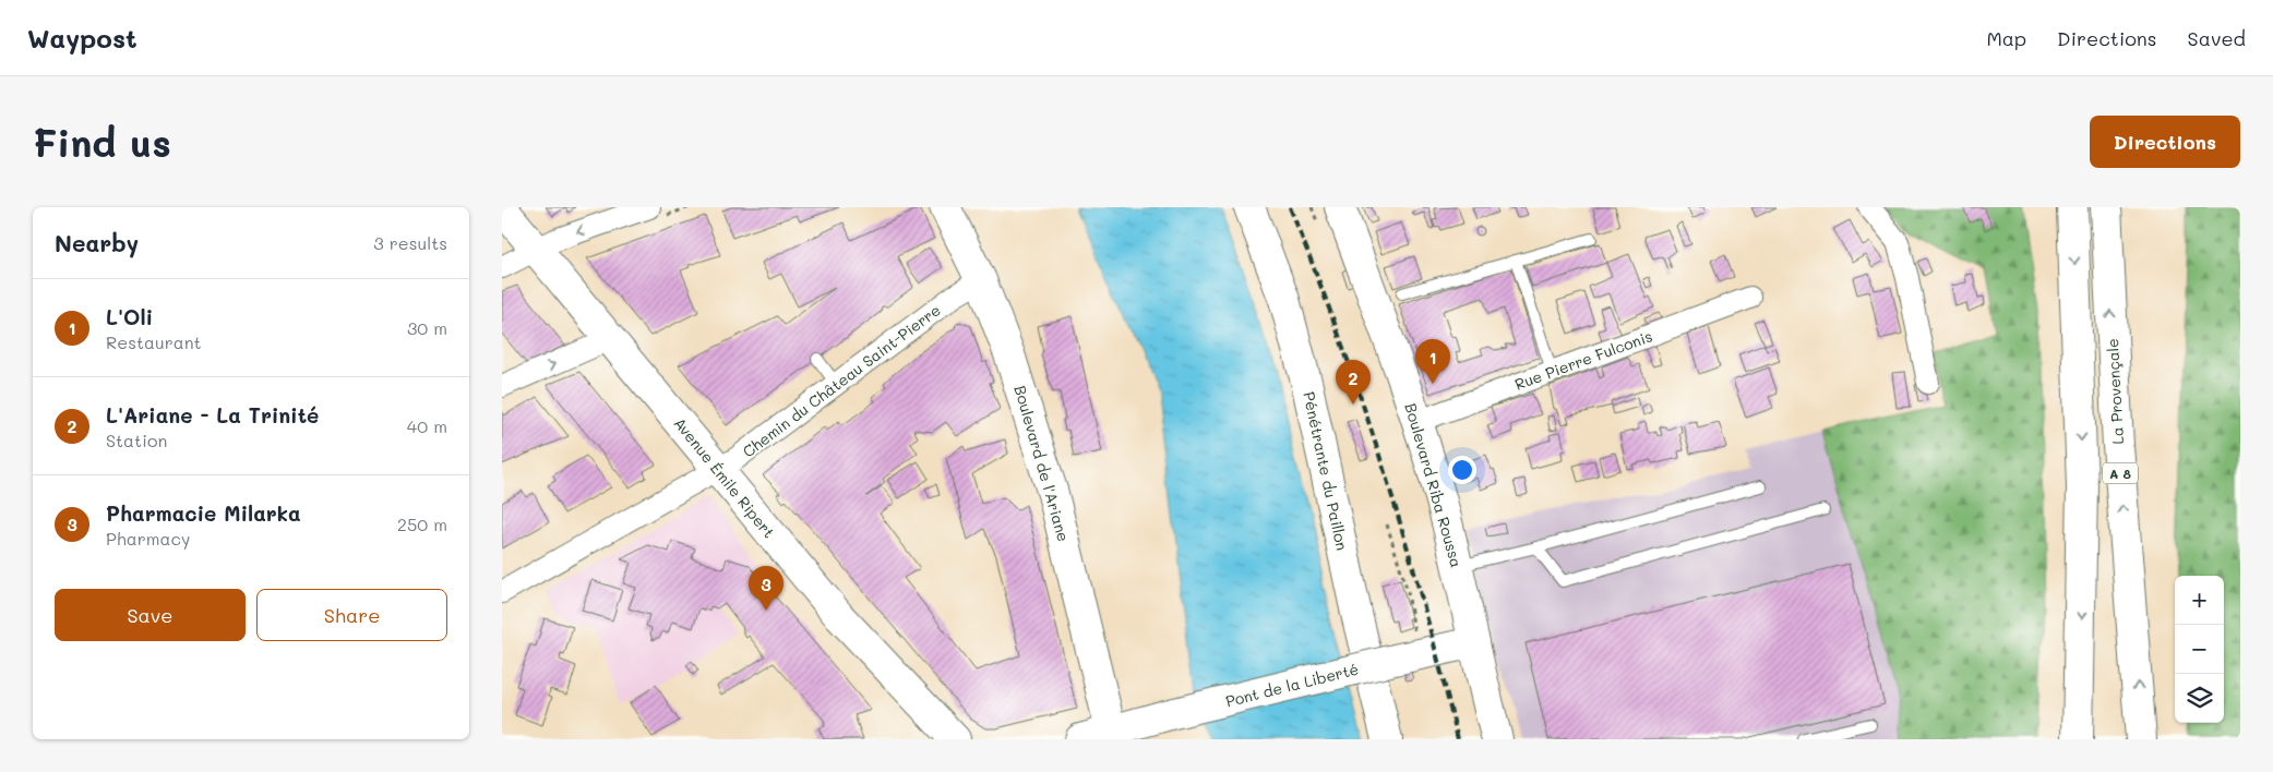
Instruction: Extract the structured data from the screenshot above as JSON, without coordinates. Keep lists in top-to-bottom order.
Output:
{
  "streets": {
    "main road": [
      "La Provençale",
      "Boulevard de l'Ariane",
      "Pénétrante du Paillon",
      "A 8",
      "Avenue Émile Ripert",
      "Boulevard Riba Roussa",
      "Pont de la Liberté"
    ],
    "street": ["Rue Pierre Fulconis", "Chemin du Château Saint-Pierre"]
  },
  "crossings": [
    ["Rue Pierre Fulconis", "Boulevard Riba Roussa"],
    ["Chemin du Château Saint-Pierre", "Boulevard de l'Ariane"],
    ["Chemin du Château Saint-Pierre", "Avenue Émile Ripert"],
    ["Boulevard de l'Ariane", "Pont de la Liberté"],
    ["Boulevard Riba Roussa", "Pont de la Liberté"]
  ],
  "page": {
    "header": "Waypost",
    "nav": ["Map", "Directions", "Saved"],
    "buttons": [
      "Directions",
      ["Save", "Share"]
    ],
    "title": "Find us",
    "heading": ["Nearby", "3 results"],
    "list": [
      {
        "mark": "1",
        "name": "L'Oli",
        "note": "Restaurant",
        "value": "30 m"
      },
      {
        "mark": "2",
        "name": "L'Ariane - La Trinité",
        "note": "Station",
        "value": "40 m"
      },
      {
        "mark": "3",
        "name": "Pharmacie Milarka",
        "note": "Pharmacy",
        "value": "250 m"
      }
    ],
    "pins": ["1", "2", "3"],
    "map_buttons": ["+", "−"]
  }
}
